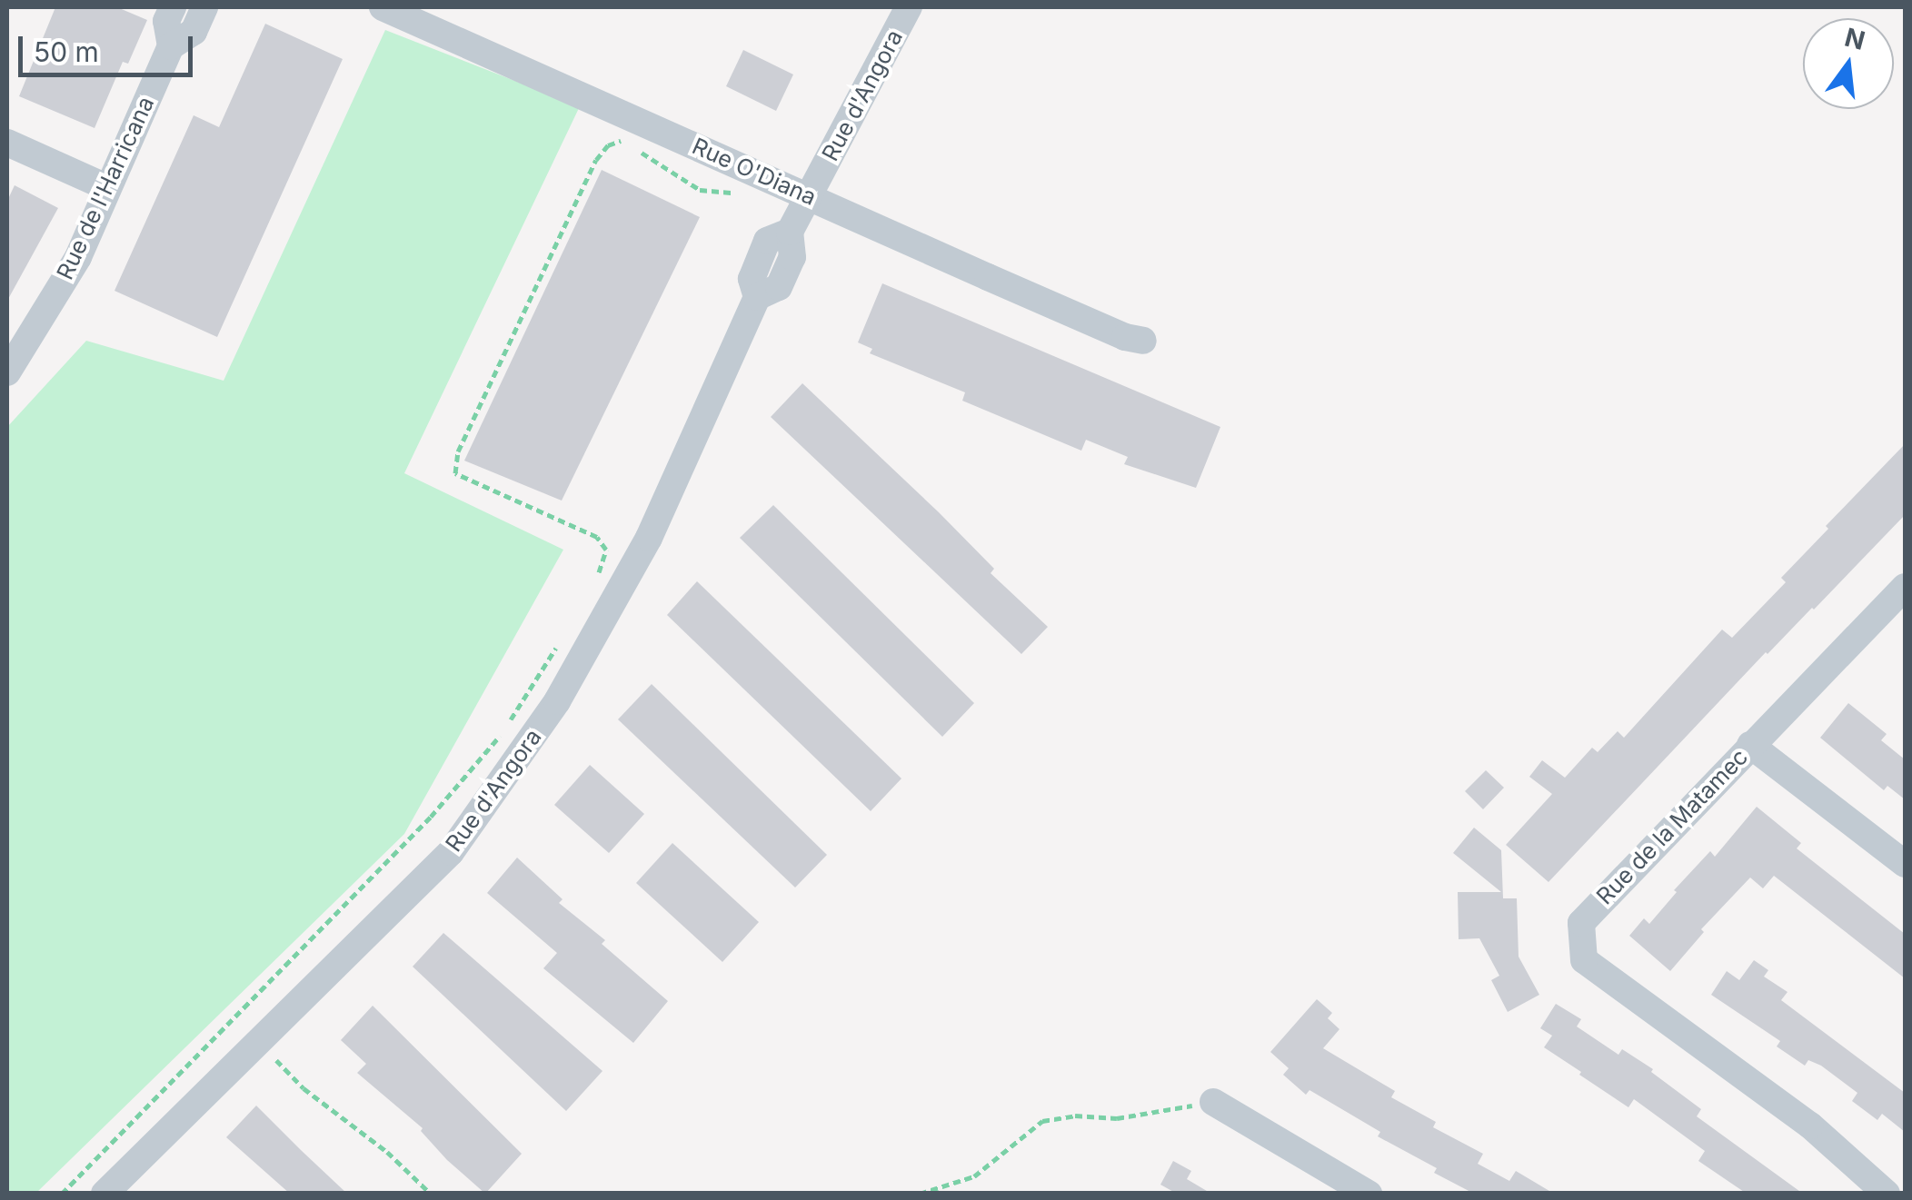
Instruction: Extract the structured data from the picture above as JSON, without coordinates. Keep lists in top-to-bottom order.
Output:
{
  "streets": {
    "street": [
      "Rue d'Angora",
      "Rue O'Diana",
      "Rue de l'Harricana",
      "Rue de la Matamec"
    ]
  },
  "crossings": [
    ["Rue d'Angora", "Rue O'Diana"]
  ],
  "scale_bar": "50 m",
  "north": "top"
}
